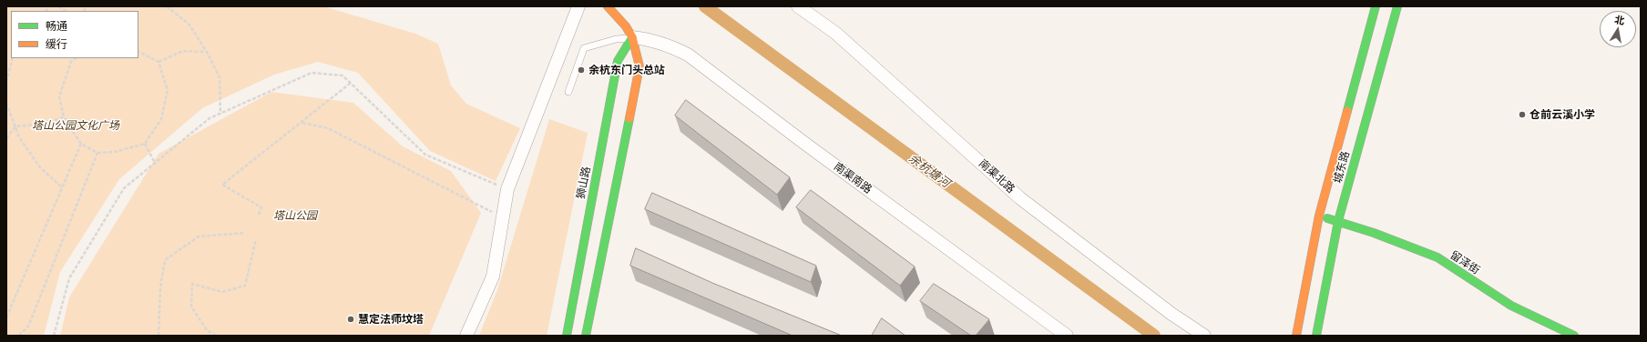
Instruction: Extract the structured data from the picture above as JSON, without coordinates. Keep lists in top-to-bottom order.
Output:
{
  "streets": {
    "street": [
      "城东路",
      "南渠北路",
      "南渠南路",
      "狮山路",
      "留泽街"
    ]
  },
  "crossings": [
    ["城东路", "留泽街"],
    ["南渠南路", "狮山路"]
  ],
  "water": ["余杭塘河"],
  "parks": ["塔山公园文化广场", "塔山公园"],
  "places": ["余杭东门头总站", "仓前云溪小学", "慧定法师坟塔"],
  "legend": ["畅通", "缓行"],
  "north": "top"
}
